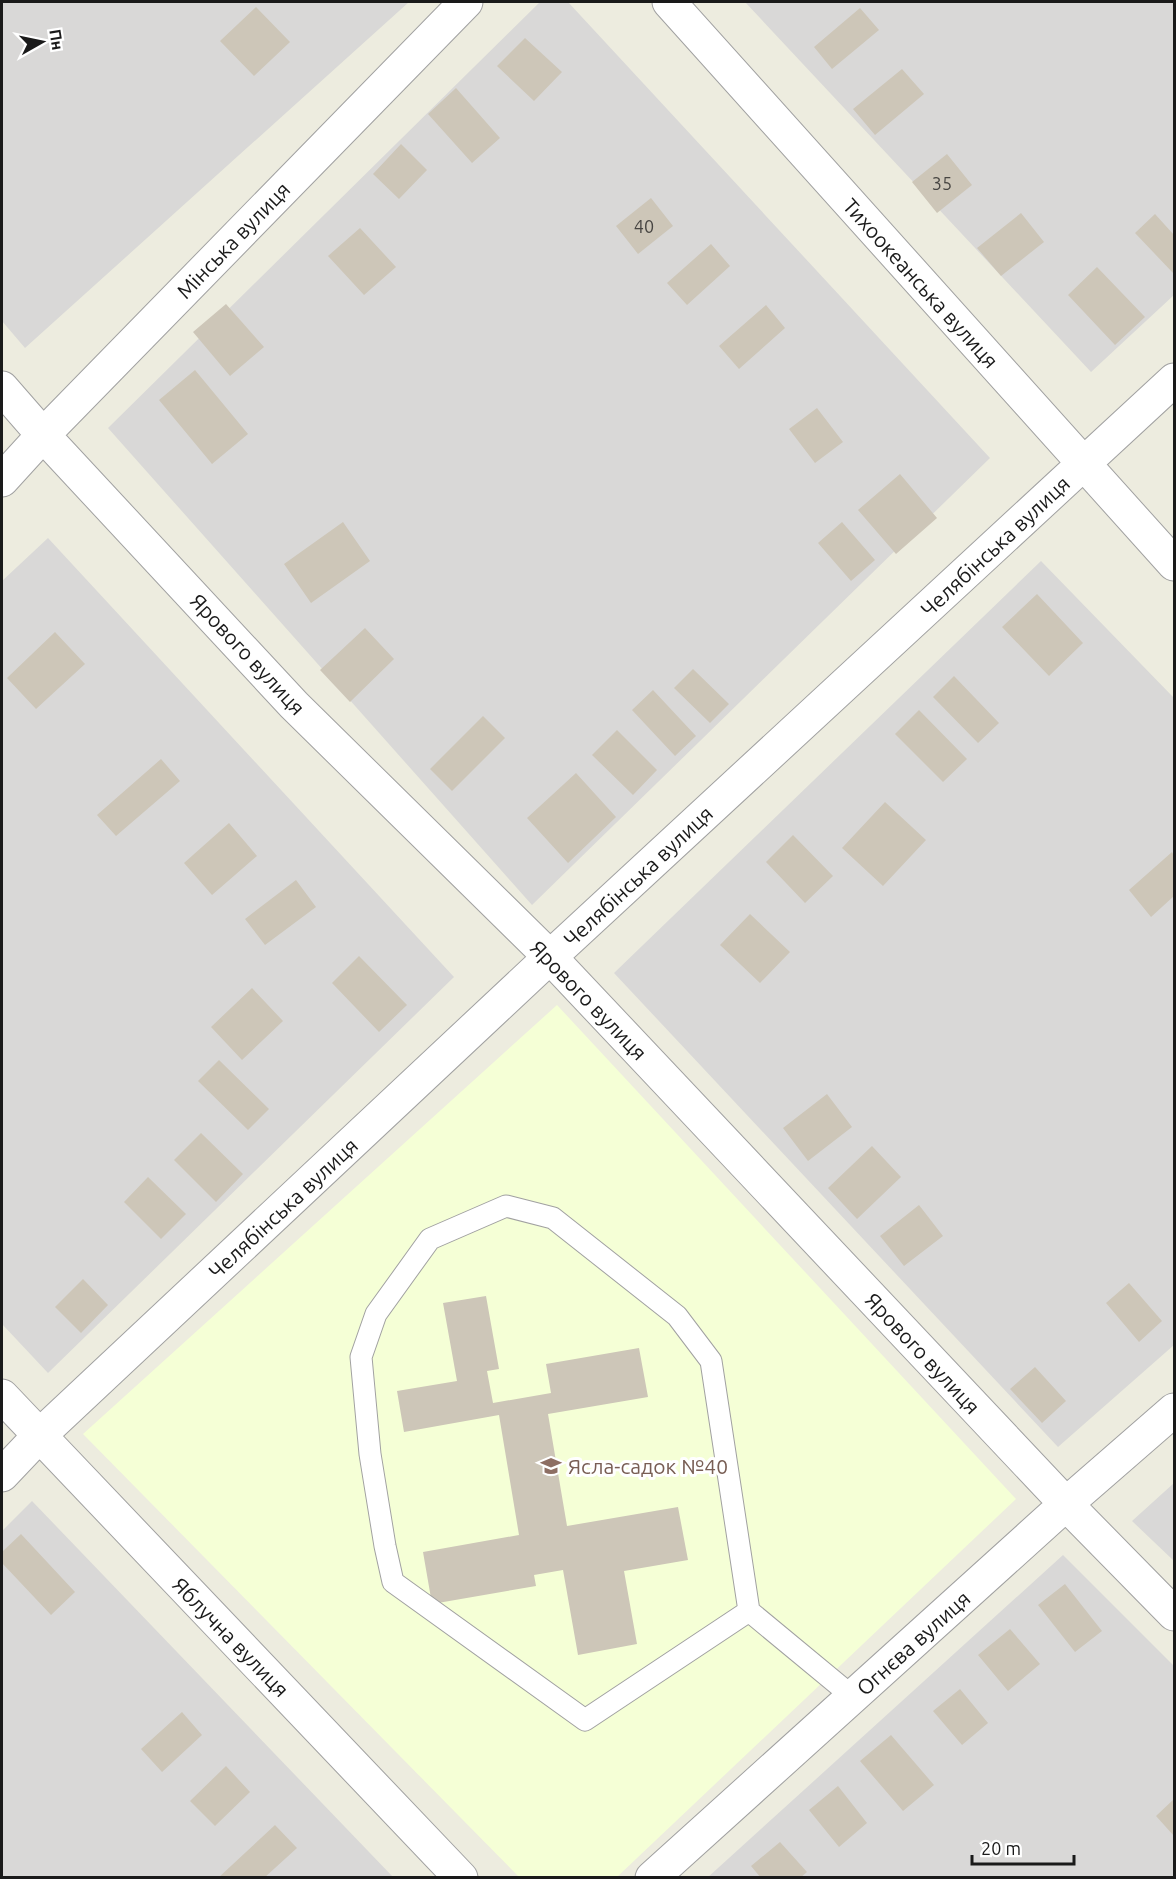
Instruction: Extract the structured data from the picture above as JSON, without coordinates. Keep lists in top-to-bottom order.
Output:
{
  "streets": {
    "street": [
      "Мінська вулиця",
      "Тихоокеанська вулиця",
      "Челябінська вулиця",
      "Ярового вулиця",
      "Яблучна вулиця",
      "Огнєва вулиця"
    ]
  },
  "crossings": [
    ["Мінська вулиця", "Ярового вулиця"],
    ["Тихоокеанська вулиця", "Челябінська вулиця"],
    ["Челябінська вулиця", "Ярового вулиця"],
    ["Челябінська вулиця", "Яблучна вулиця"],
    ["Ярового вулиця", "Огнєва вулиця"]
  ],
  "places": {
    "school or university": ["Ясла-садок №40"]
  },
  "house_numbers": ["35", "40"],
  "scale_bar": "20 m",
  "north": "right"
}
